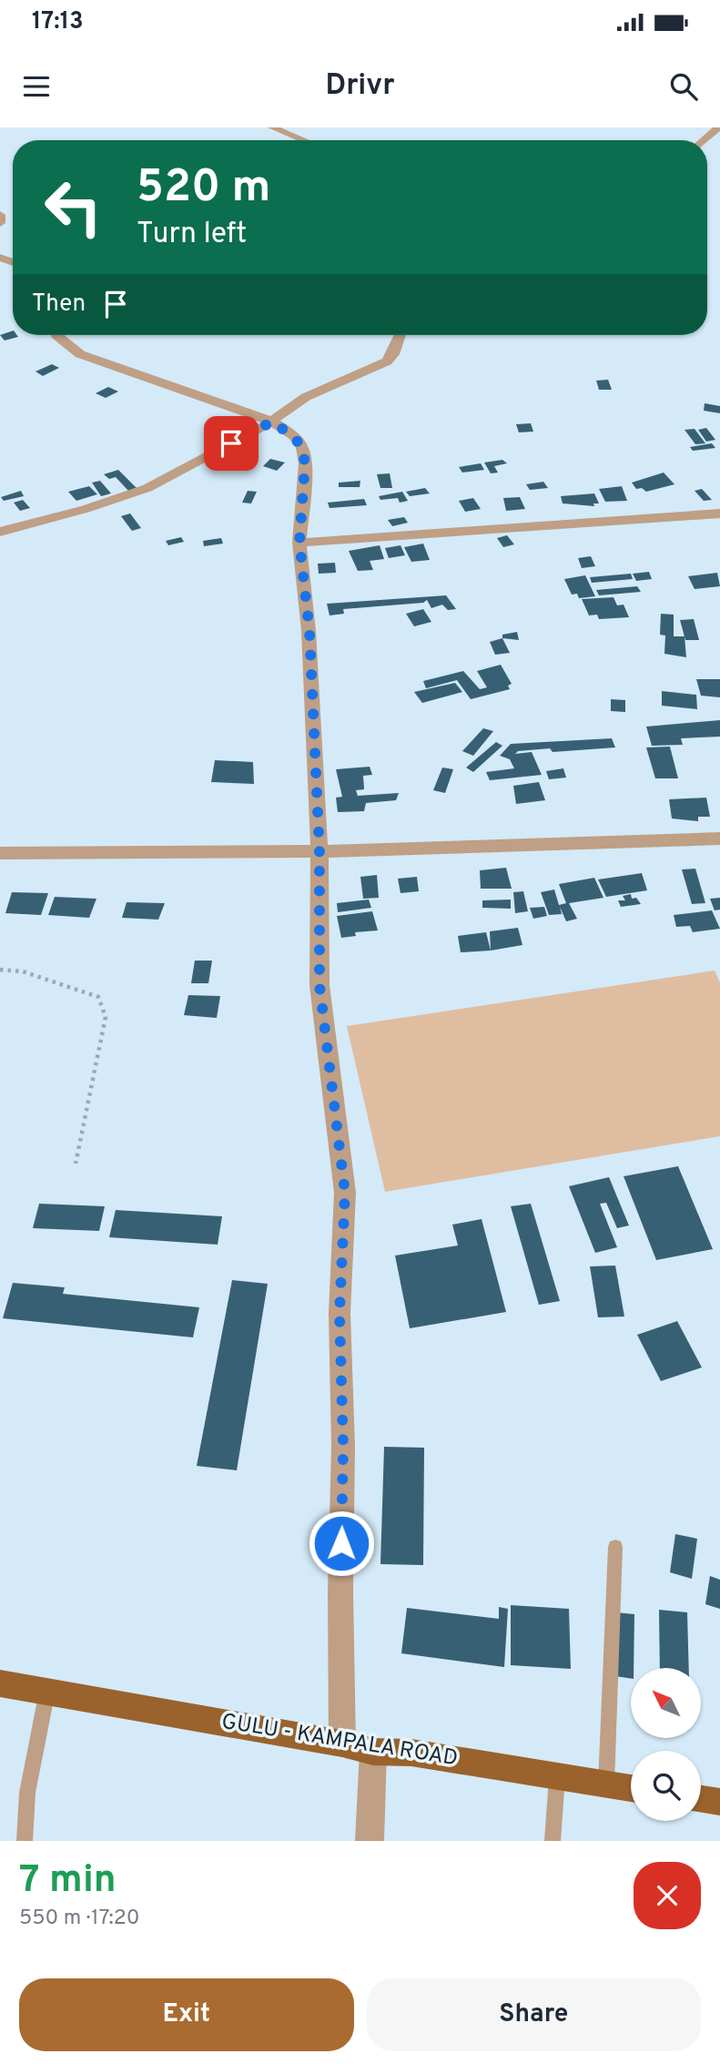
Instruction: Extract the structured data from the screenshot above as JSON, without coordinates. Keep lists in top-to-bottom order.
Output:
{
  "streets": {
    "main road": ["GULU - KAMPALA ROAD"]
  },
  "north": "top left",
  "page": {
    "status": "17:13",
    "header": "Drivr",
    "turn": ["520 m", "Turn left"],
    "then": "Then",
    "heading": ["7 min", "550 m · 17:20"],
    "buttons": ["Exit", "Share"]
  }
}
